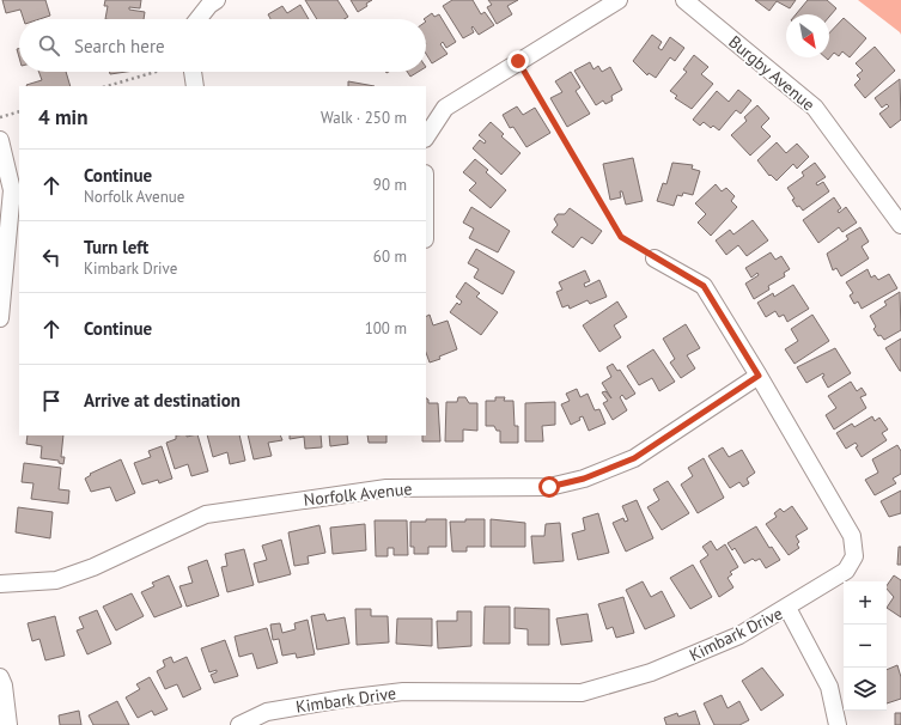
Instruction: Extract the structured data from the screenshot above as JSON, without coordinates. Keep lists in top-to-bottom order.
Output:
{
  "streets": {
    "street": ["Burgby Avenue", "Norfolk Avenue", "Kimbark Drive"]
  },
  "crossings": [
    ["Norfolk Avenue", "Kimbark Drive"]
  ],
  "north": "bottom right",
  "page": {
    "search": "Search here",
    "heading": ["4 min", "Walk · 250 m"],
    "list": [
      ["Continue", "Norfolk Avenue", "90 m"],
      ["Turn left", "Kimbark Drive", "60 m"],
      ["Continue", "100 m"],
      "Arrive at destination"
    ],
    "map_buttons": ["+", "−"]
  }
}
